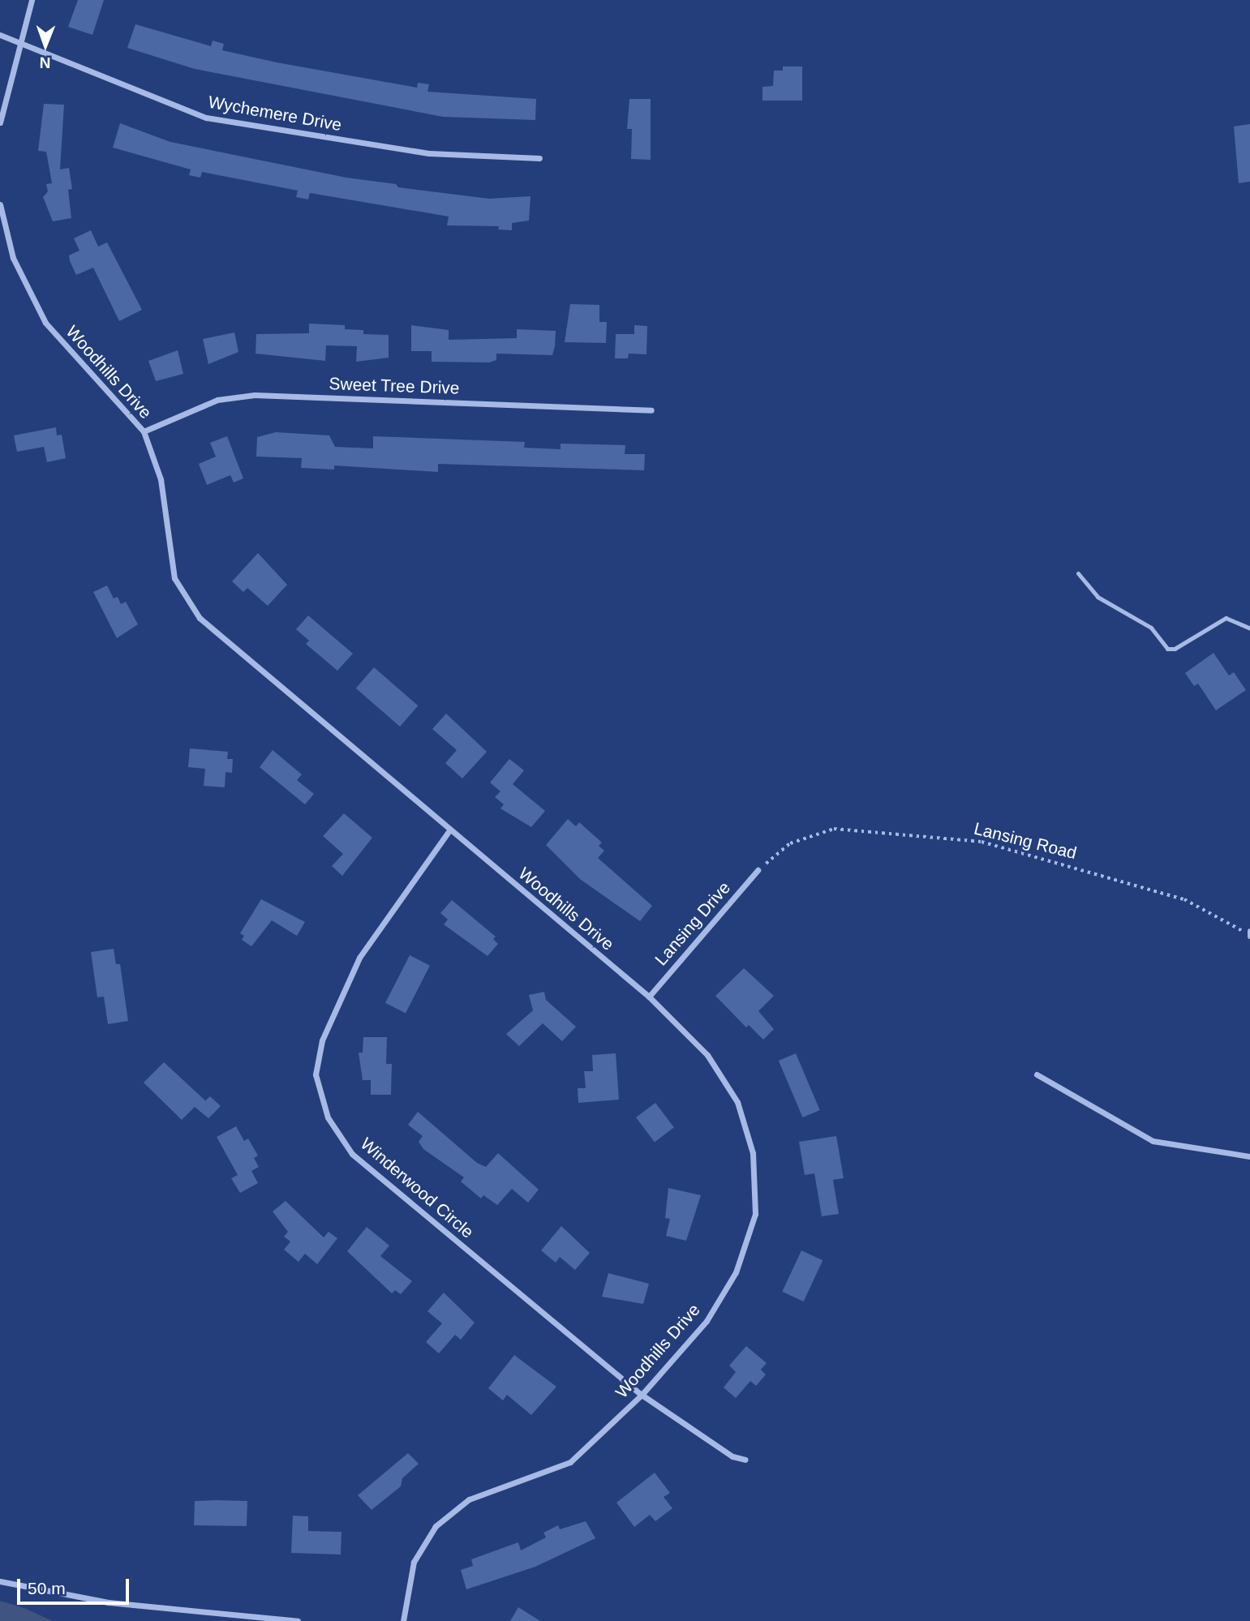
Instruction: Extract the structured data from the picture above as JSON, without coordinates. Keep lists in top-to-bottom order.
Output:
{
  "streets": {
    "street": [
      "Wychemere Drive",
      "Woodhills Drive",
      "Sweet Tree Drive",
      "Lansing Drive",
      "Winderwood Circle"
    ],
    "path": ["Lansing Road"]
  },
  "crossings": [
    ["Woodhills Drive", "Sweet Tree Drive"],
    ["Woodhills Drive", "Lansing Drive"],
    ["Woodhills Drive", "Winderwood Circle"],
    ["Lansing Road", "Lansing Drive"]
  ],
  "scale_bar": "50 m",
  "north": "bottom"
}
